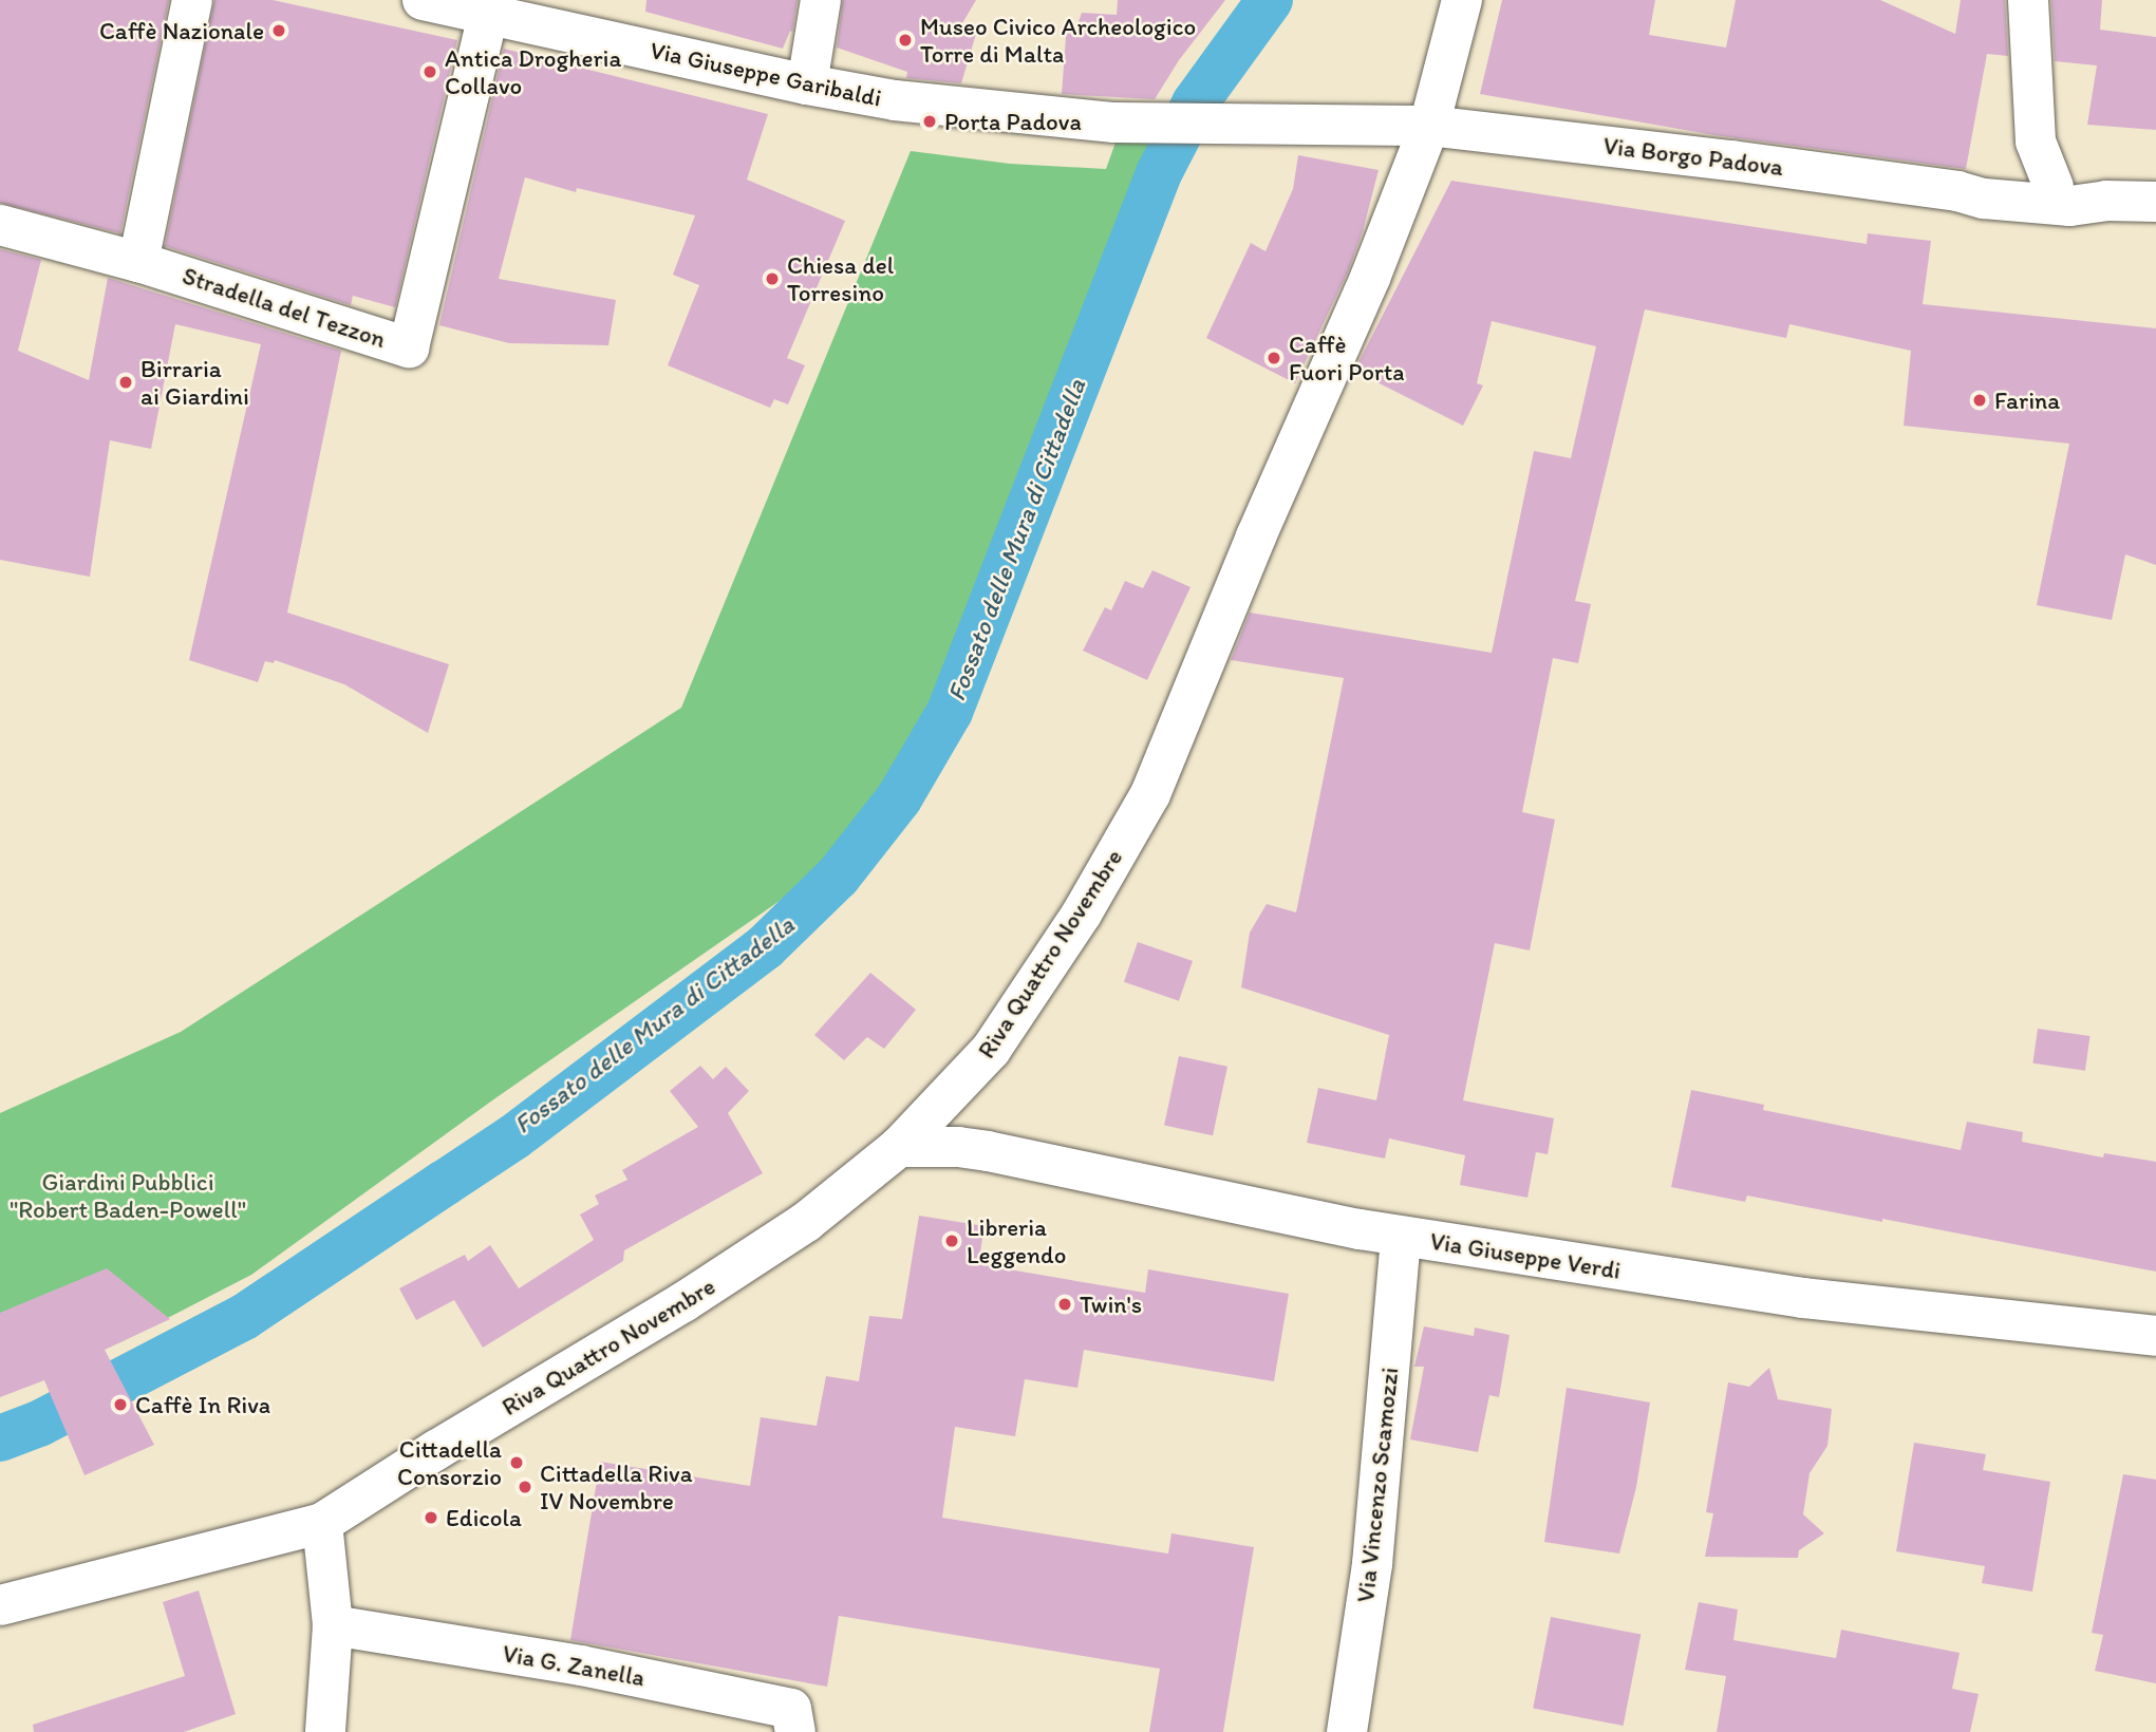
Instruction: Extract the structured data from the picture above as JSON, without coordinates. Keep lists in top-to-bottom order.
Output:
{
  "streets": {
    "street": [
      "Via Giuseppe Garibaldi",
      "Via Borgo Padova",
      "Stradella del Tezzon",
      "Riva Quattro Novembre",
      "Via Giuseppe Verdi",
      "Via Vincenzo Scamozzi",
      "Via G. Zanella"
    ]
  },
  "crossings": [
    ["Via Giuseppe Garibaldi", "Via Borgo Padova"],
    ["Via Giuseppe Garibaldi", "Stradella del Tezzon"],
    ["Via Borgo Padova", "Riva Quattro Novembre"],
    ["Riva Quattro Novembre", "Via Giuseppe Verdi"],
    ["Via Giuseppe Verdi", "Via Vincenzo Scamozzi"]
  ],
  "water": ["Fossato delle Mura di Cittadella"],
  "parks": ["Giardini Pubblici \"Robert Baden-Powell\""],
  "places": [
    "Caffè Nazionale",
    "Museo Civico Archeologico Torre di Malta",
    "Antica Drogheria Collavo",
    "Porta Padova",
    "Chiesa del Torresino",
    "Caffè Fuori Porta",
    "Birraria ai Giardini",
    "Farina",
    "Libreria Leggendo",
    "Twin's",
    "Caffè In Riva",
    "Cittadella Consorzio",
    "Cittadella Riva IV Novembre",
    "Edicola"
  ]
}
